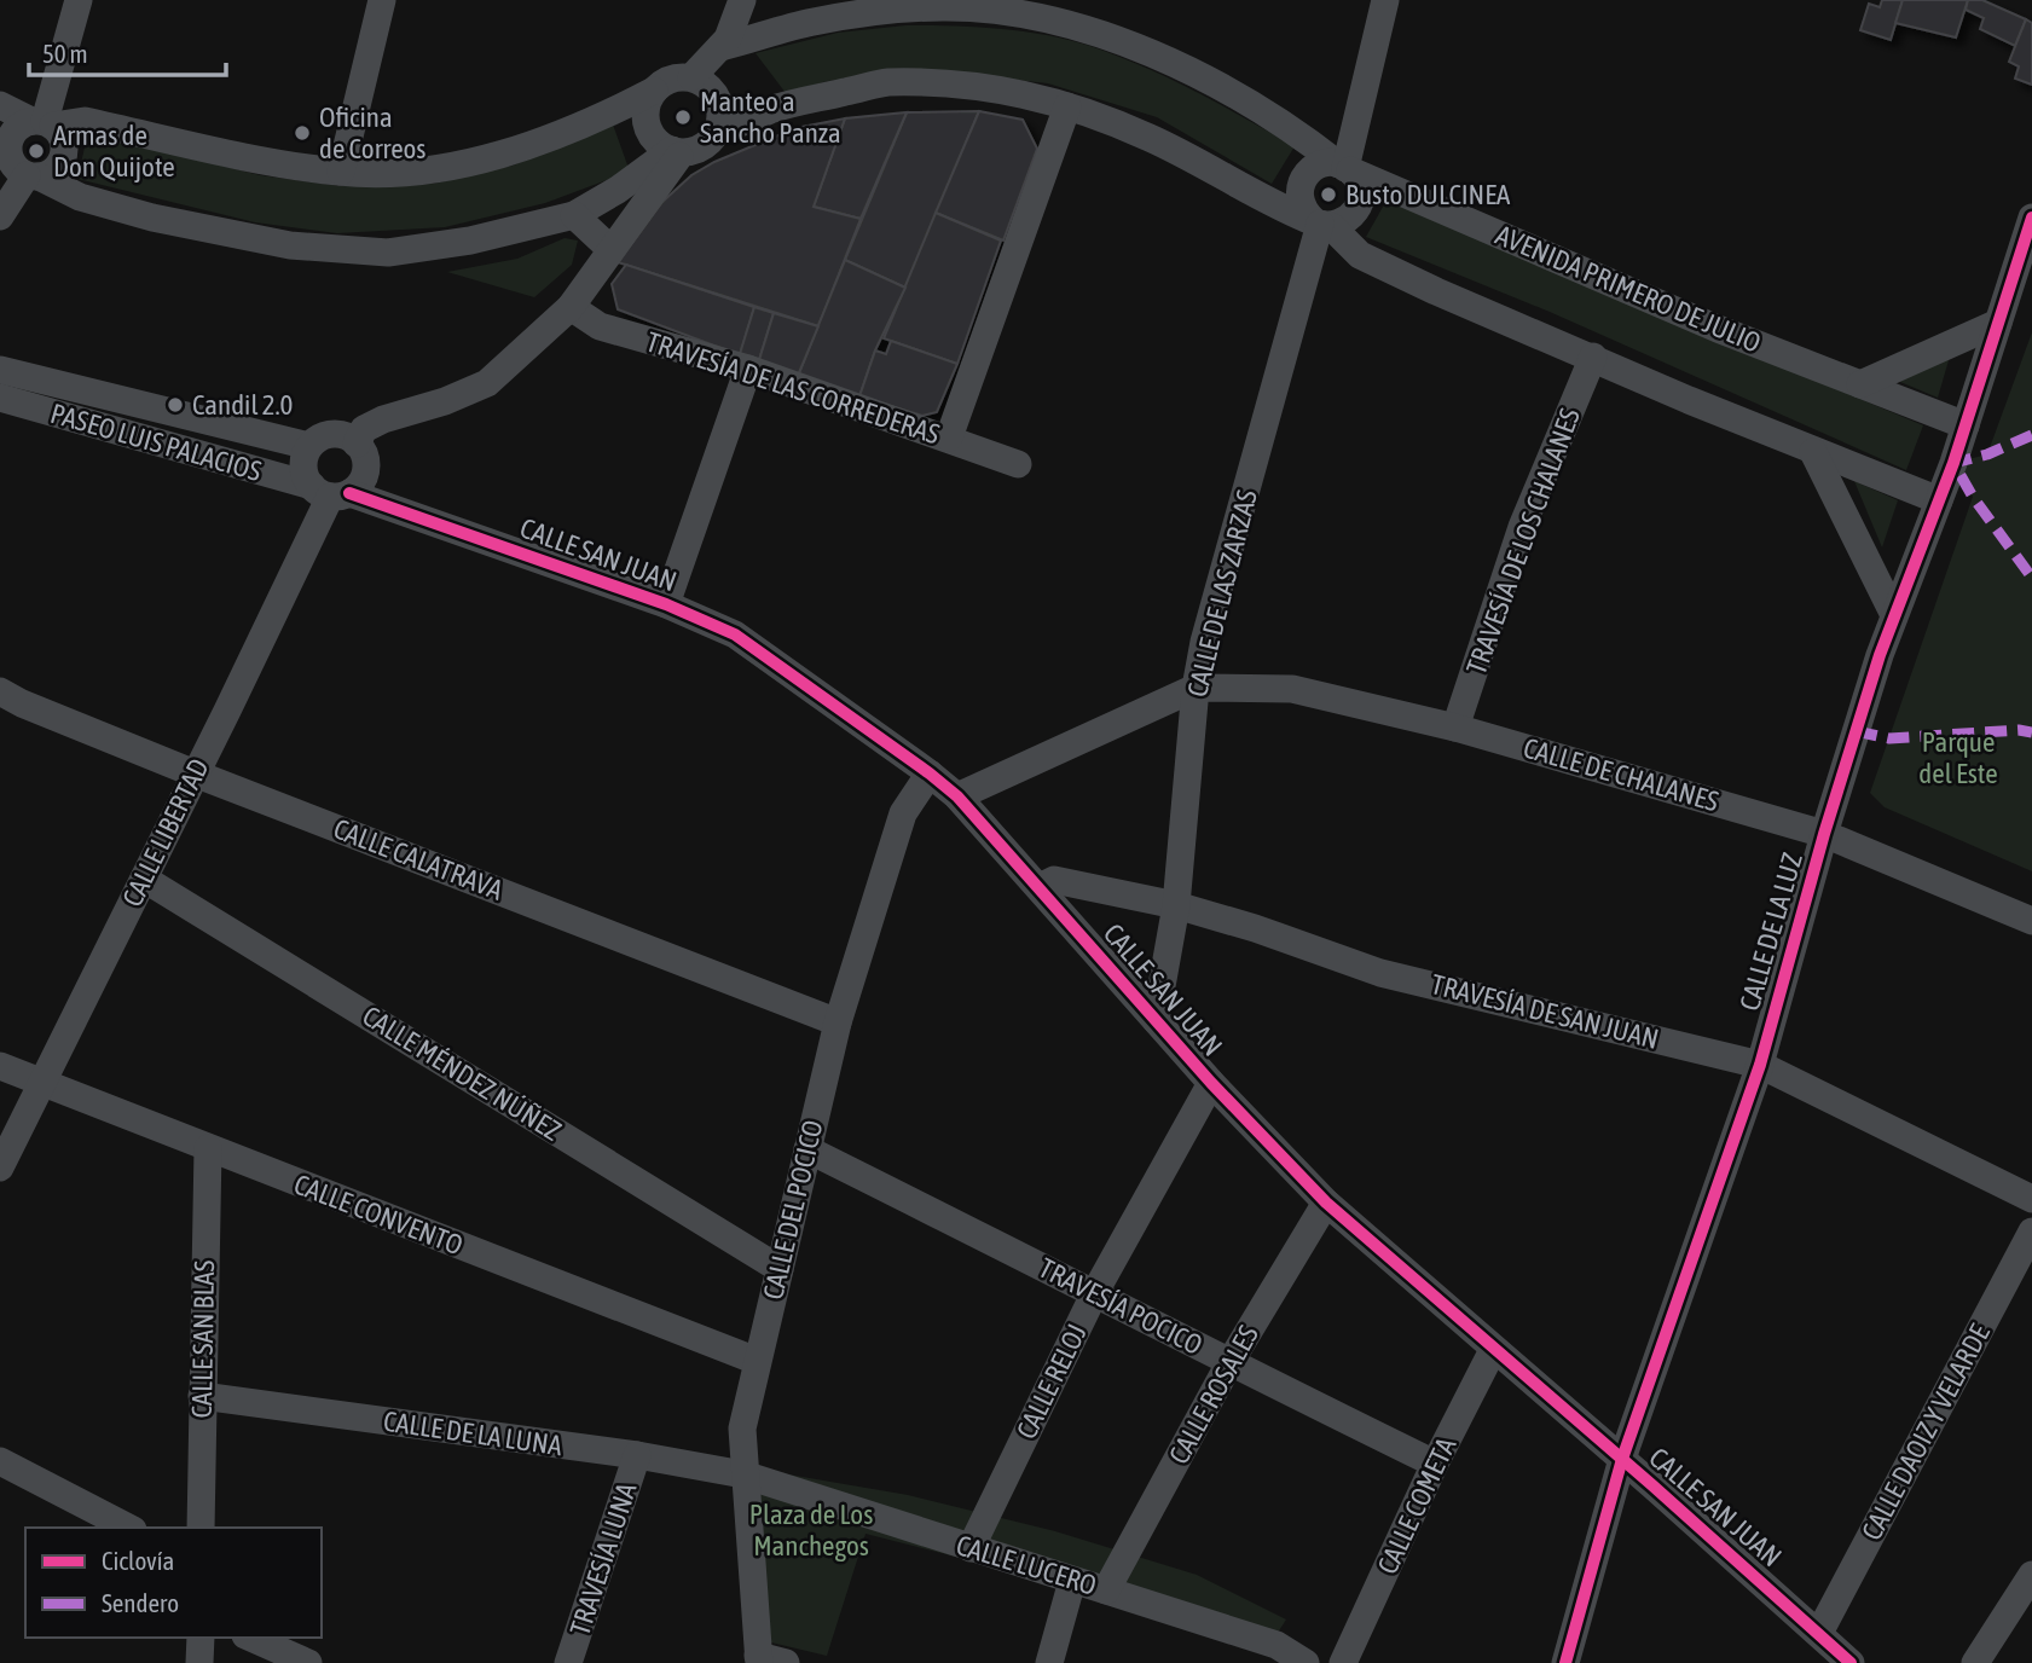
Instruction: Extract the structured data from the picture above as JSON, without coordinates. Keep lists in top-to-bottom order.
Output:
{
  "streets": {
    "street": [
      "AVENIDA PRIMERO DE JULIO",
      "TRAVESÍA DE LAS CORREDERAS",
      "PASEO LUIS PALACIOS",
      "TRAVESÍA DE LOS CHALANES",
      "CALLE SAN JUAN",
      "CALLE DE LAS ZARZAS",
      "CALLE DE CHALANES",
      "CALLE LIBERTAD",
      "CALLE CALATRAVA",
      "CALLE DE LA LUZ",
      "TRAVESÍA DE SAN JUAN",
      "CALLE MÉNDEZ NÚÑEZ",
      "CALLE DEL POCICO",
      "CALLE CONVENTO",
      "TRAVESÍA POCICO",
      "CALLE SAN BLAS",
      "CALLE RELOJ",
      "CALLE ROSALES",
      "CALLE DAOIZ Y VELARDE",
      "CALLE DE LA LUNA",
      "CALLE COMETA",
      "TRAVESÍA LUNA",
      "CALLE LUCERO"
    ]
  },
  "crossings": [
    ["AVENIDA PRIMERO DE JULIO", "CALLE DE LAS ZARZAS"],
    ["AVENIDA PRIMERO DE JULIO", "CALLE DE LA LUZ"],
    ["PASEO LUIS PALACIOS", "CALLE SAN JUAN"],
    ["PASEO LUIS PALACIOS", "CALLE LIBERTAD"],
    ["TRAVESÍA DE LOS CHALANES", "CALLE DE CHALANES"],
    ["CALLE SAN JUAN", "CALLE DE LAS ZARZAS"],
    ["CALLE SAN JUAN", "CALLE LIBERTAD"],
    ["CALLE SAN JUAN", "CALLE DE LA LUZ"],
    ["CALLE SAN JUAN", "TRAVESÍA DE SAN JUAN"],
    ["CALLE SAN JUAN", "CALLE DEL POCICO"],
    ["CALLE SAN JUAN", "CALLE RELOJ"],
    ["CALLE SAN JUAN", "CALLE ROSALES"],
    ["CALLE SAN JUAN", "CALLE DAOIZ Y VELARDE"],
    ["CALLE SAN JUAN", "CALLE COMETA"],
    ["CALLE DE LAS ZARZAS", "CALLE DE CHALANES"],
    ["CALLE DE LAS ZARZAS", "TRAVESÍA DE SAN JUAN"],
    ["CALLE DE CHALANES", "CALLE DE LA LUZ"],
    ["CALLE LIBERTAD", "CALLE CALATRAVA"],
    ["CALLE LIBERTAD", "CALLE MÉNDEZ NÚÑEZ"],
    ["CALLE LIBERTAD", "CALLE CONVENTO"],
    ["CALLE CALATRAVA", "CALLE DEL POCICO"],
    ["CALLE DE LA LUZ", "TRAVESÍA DE SAN JUAN"],
    ["CALLE MÉNDEZ NÚÑEZ", "CALLE DEL POCICO"],
    ["CALLE DEL POCICO", "CALLE CONVENTO"],
    ["CALLE DEL POCICO", "TRAVESÍA POCICO"],
    ["CALLE DEL POCICO", "CALLE DE LA LUNA"],
    ["CALLE DEL POCICO", "CALLE LUCERO"],
    ["CALLE CONVENTO", "CALLE SAN BLAS"],
    ["TRAVESÍA POCICO", "CALLE RELOJ"],
    ["TRAVESÍA POCICO", "CALLE ROSALES"],
    ["TRAVESÍA POCICO", "CALLE COMETA"],
    ["CALLE SAN BLAS", "CALLE DE LA LUNA"],
    ["CALLE RELOJ", "CALLE LUCERO"],
    ["CALLE ROSALES", "CALLE LUCERO"],
    ["CALLE DE LA LUNA", "TRAVESÍA LUNA"],
    ["CALLE DE LA LUNA", "CALLE LUCERO"]
  ],
  "parks": ["Parque del Este", "Plaza de Los Manchegos"],
  "places": [
    "Manteo a Sancho Panza",
    "Oficina de Correos",
    "Armas de Don Quijote",
    "Busto DULCINEA",
    "Candil 2.0"
  ],
  "legend": ["Ciclovía", "Sendero"],
  "scale_bar": "50 m"
}
